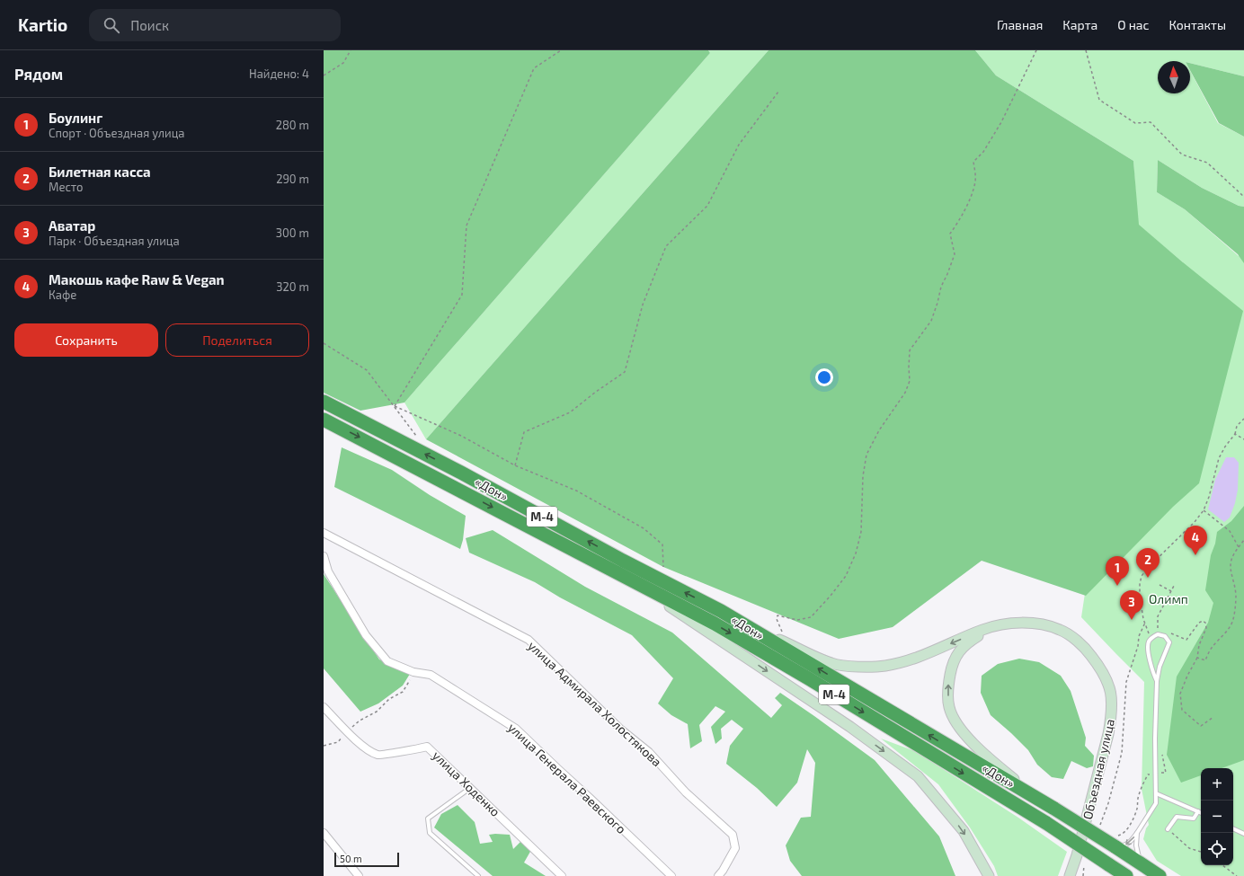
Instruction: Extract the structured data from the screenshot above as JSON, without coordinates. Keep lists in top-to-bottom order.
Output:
{
  "streets": {
    "highway": ["«Дон»", "М-4"],
    "main road": ["Объездная улица"],
    "street": ["улица Адмирала Холостякова", "улица Генерала Раевского", "улица Ходенко"]
  },
  "parks": ["Олимп"],
  "scale_bar": "50 m",
  "north": "top",
  "page": {
    "header": "Kartio",
    "search": "Поиск",
    "nav": [
      "Главная",
      "Карта",
      "О нас",
      "Контакты"
    ],
    "heading": ["Рядом", "Найдено: 4"],
    "list": [
      {
        "mark": "1",
        "name": "Боулинг",
        "note": "Спорт · Объездная улица",
        "value": "280 m"
      },
      {
        "mark": "2",
        "name": "Билетная касса",
        "note": "Место",
        "value": "290 m"
      },
      {
        "mark": "3",
        "name": "Аватар",
        "note": "Парк · Объездная улица",
        "value": "300 m"
      },
      {
        "mark": "4",
        "name": "Макошь кафе Raw & Vegan",
        "note": "Кафе",
        "value": "320 m"
      }
    ],
    "buttons": ["Сохранить", "Поделиться"],
    "pins": [
      "4",
      "2",
      "1",
      "3"
    ],
    "map_buttons": ["+", "−"],
    "scale": "50 m"
  }
}
